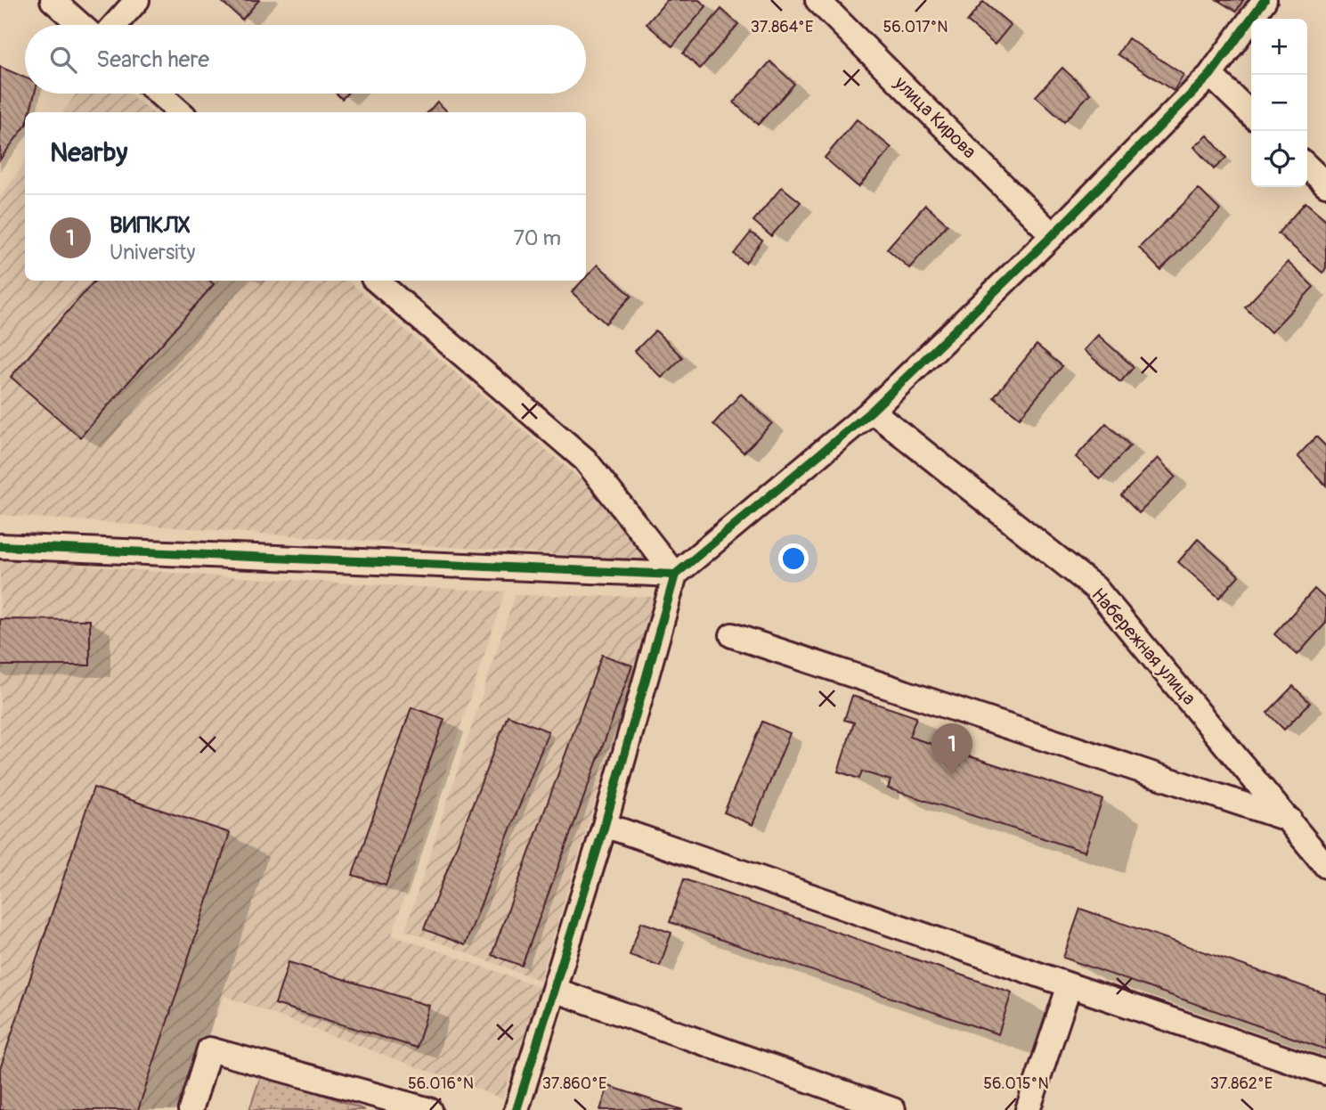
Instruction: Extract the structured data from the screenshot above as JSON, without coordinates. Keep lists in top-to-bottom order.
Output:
{
  "streets": {
    "street": ["улица Кирова", "Набережная улица"]
  },
  "page": {
    "map_buttons": ["+", "−"],
    "search": "Search here",
    "heading": "Nearby",
    "list": [
      {
        "mark": "1",
        "name": "ВИПКЛХ",
        "note": "University",
        "value": "70 m"
      }
    ],
    "pins": "1"
  },
  "coordinates": [
    "37.864°E",
    "56.017°N",
    "56.016°N",
    "56.015°N",
    "37.860°E",
    "37.862°E"
  ]
}
